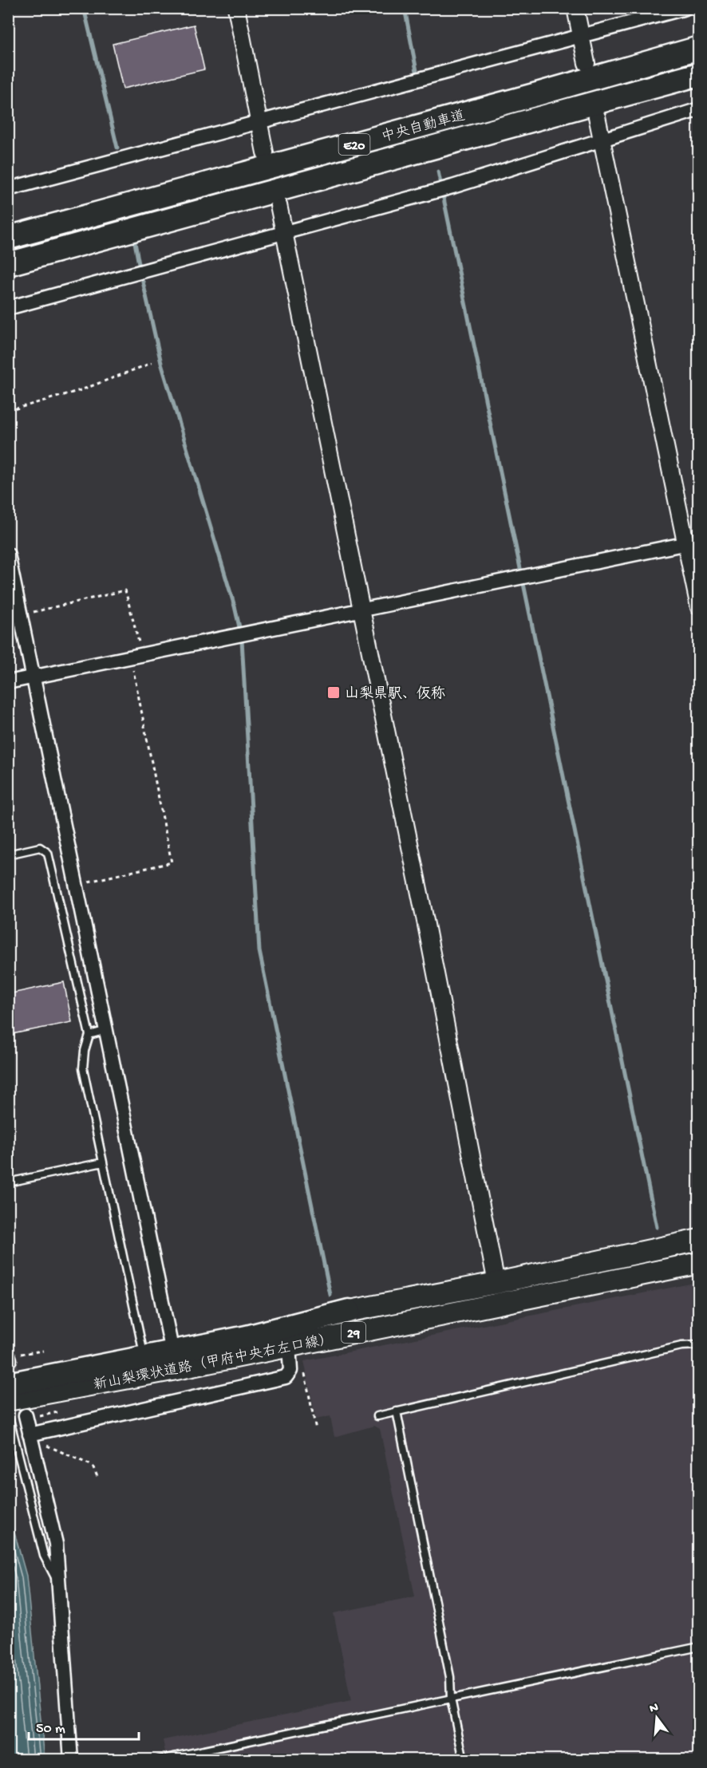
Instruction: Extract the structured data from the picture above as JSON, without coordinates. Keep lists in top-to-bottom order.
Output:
{
  "streets": {
    "highway": ["中央自動車道", "E20"],
    "main road": ["29", "新山梨環状道路（甲府中央右左口線）"]
  },
  "places": {
    "transit": ["山梨県駅、仮称"]
  },
  "scale_bar": "50 m",
  "north": "top"
}
